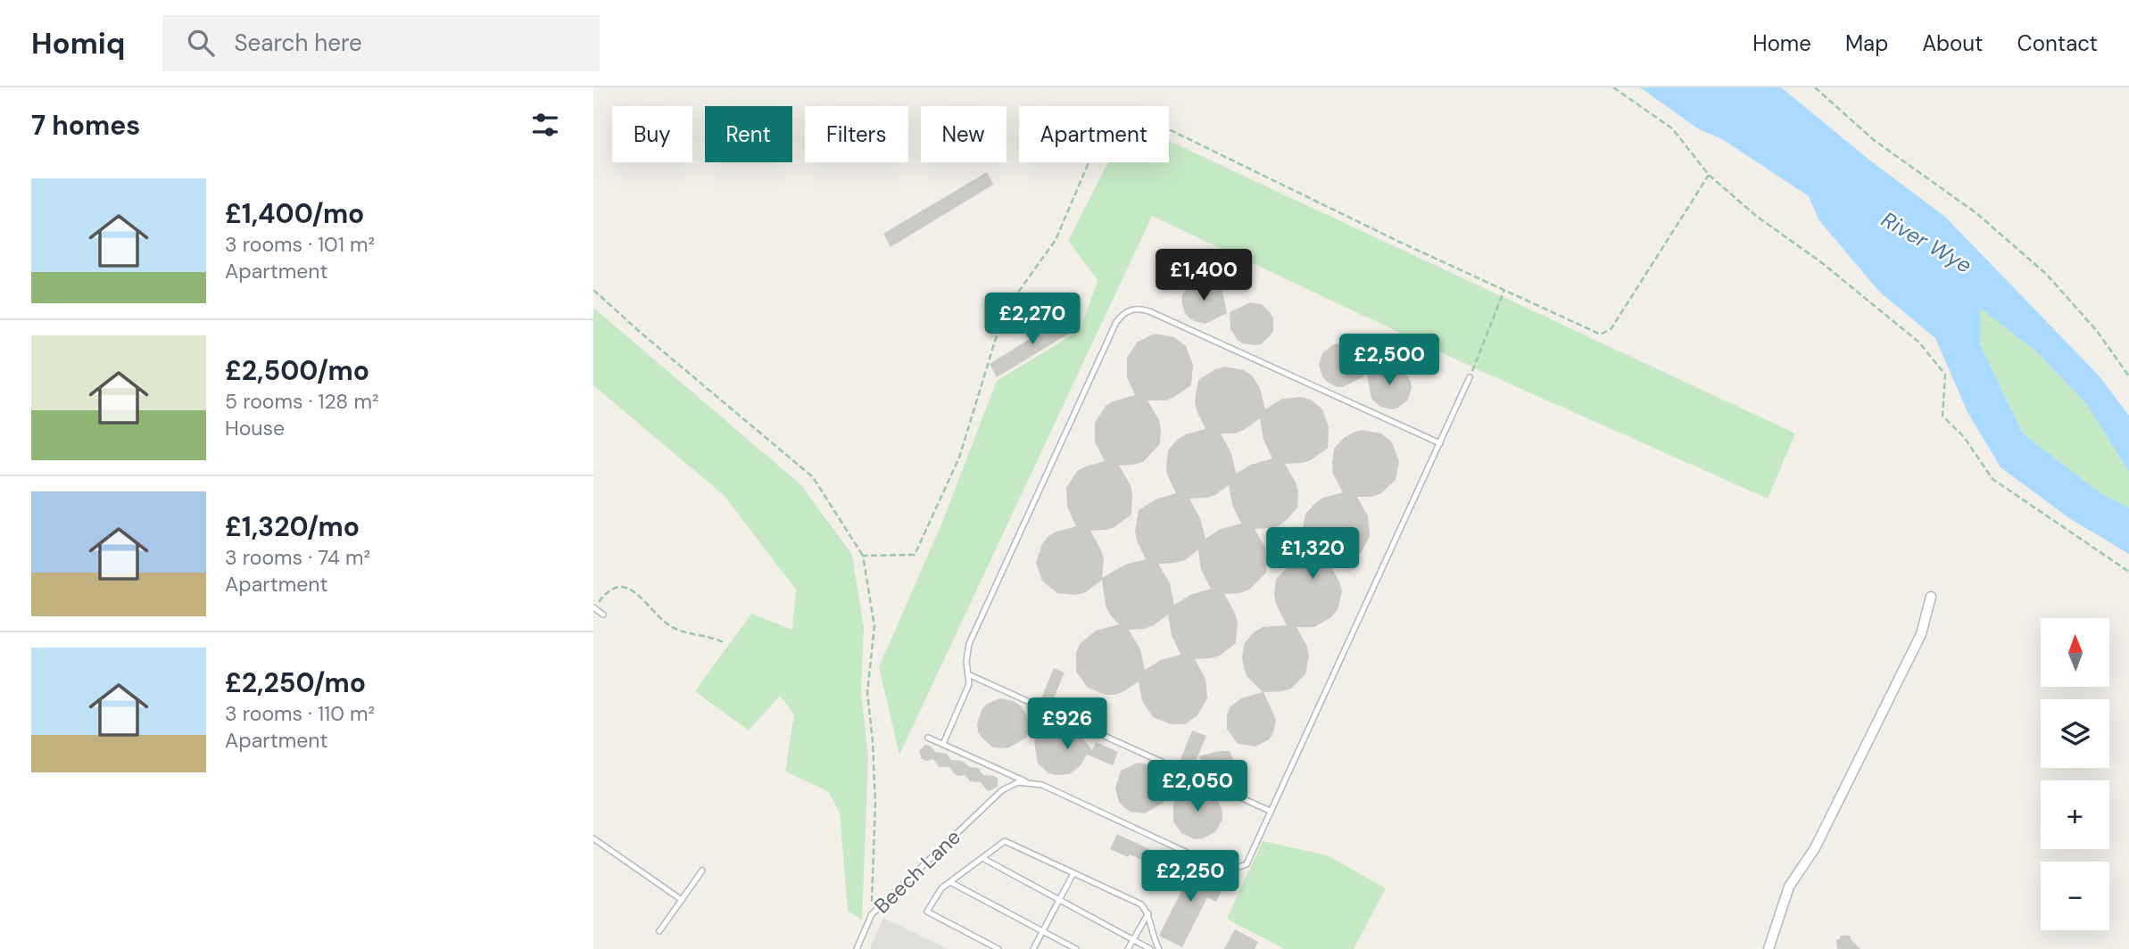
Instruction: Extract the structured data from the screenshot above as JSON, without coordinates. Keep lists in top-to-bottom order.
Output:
{
  "streets": {
    "lane": ["Beech Lane"]
  },
  "water": ["River Wye"],
  "north": "top",
  "page": {
    "header": "Homiq",
    "search": "Search here",
    "nav": [
      "Home",
      "Map",
      "About",
      "Contact"
    ],
    "heading": "7 homes",
    "chip": [
      "Buy",
      "Rent",
      "Filters",
      "New",
      "Apartment"
    ],
    "list": [
      {
        "name": "£1,400/mo",
        "note": "3 rooms · 101 m² · Apartment"
      },
      {
        "name": "£2,500/mo",
        "note": "5 rooms · 128 m² · House"
      },
      {
        "name": "£1,320/mo",
        "note": "3 rooms · 74 m² · Apartment"
      },
      {
        "name": "£2,250/mo",
        "note": "3 rooms · 110 m² · Apartment"
      }
    ],
    "price": [
      "£1,400",
      "£2,270",
      "£2,500",
      "£1,320",
      "£926",
      "£2,050",
      "£2,250"
    ],
    "map_buttons": ["+", "−"]
  }
}
